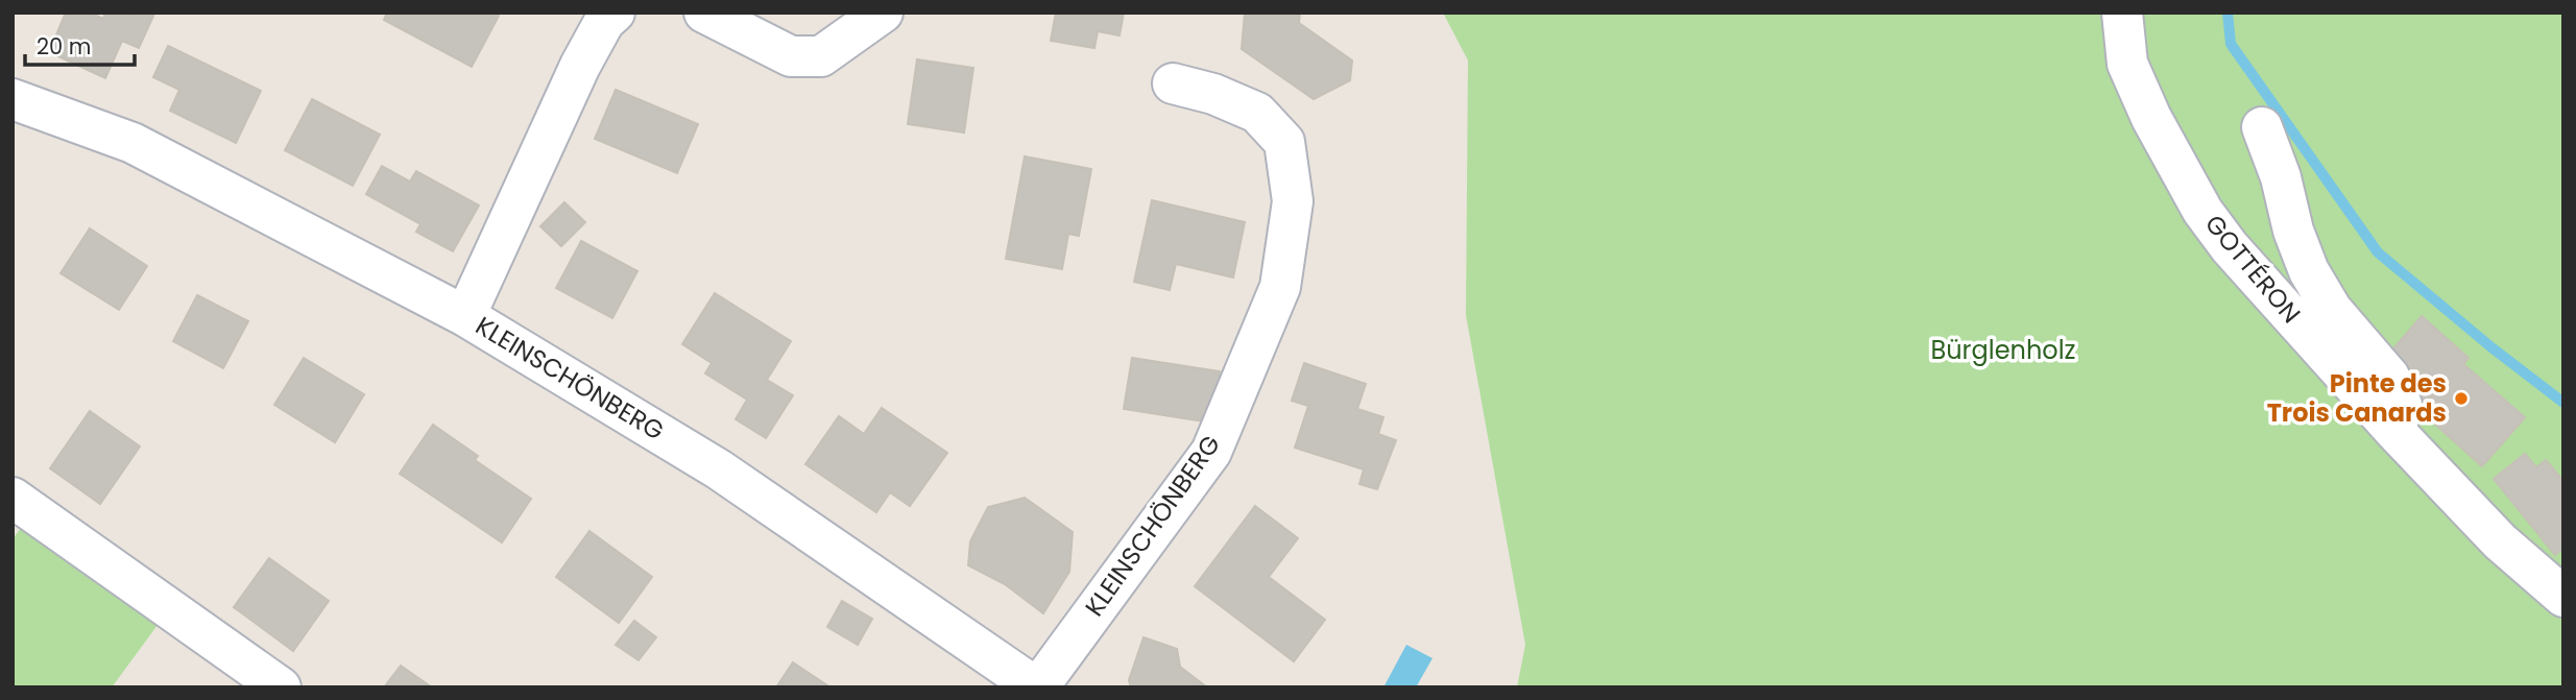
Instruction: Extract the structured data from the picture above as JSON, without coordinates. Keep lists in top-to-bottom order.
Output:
{
  "streets": {
    "street": ["GOTTÉRON", "KLEINSCHÖNBERG"]
  },
  "parks": ["Bürglenholz"],
  "places": ["Pinte des Trois Canards"],
  "scale_bar": "20 m"
}
